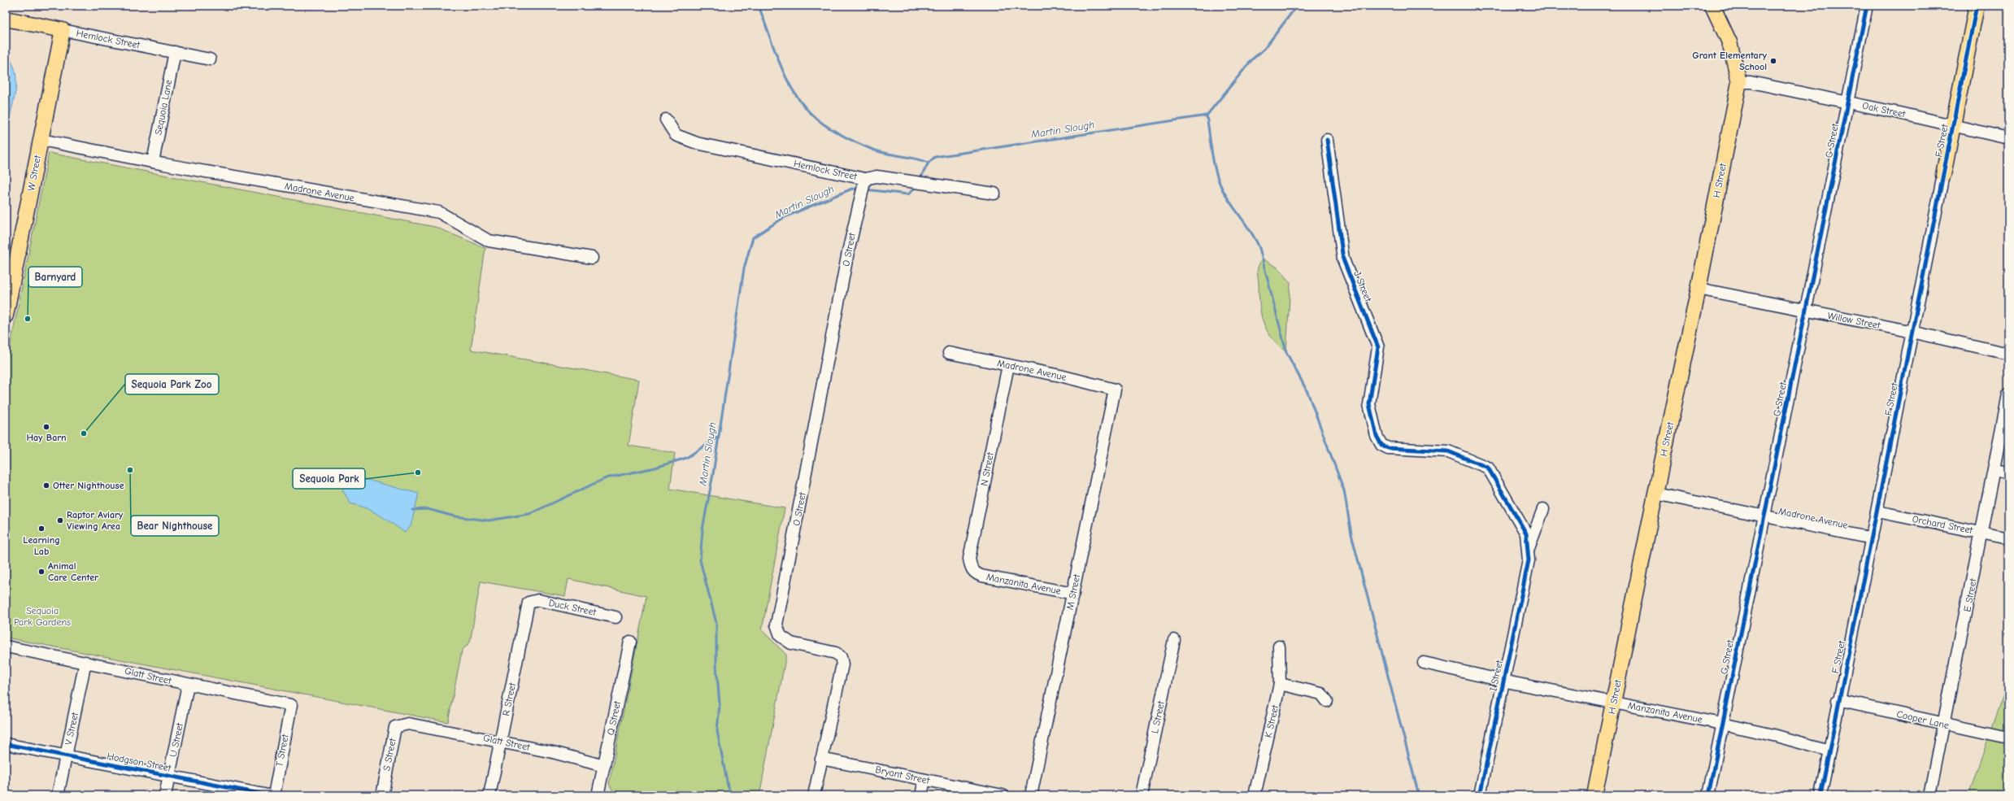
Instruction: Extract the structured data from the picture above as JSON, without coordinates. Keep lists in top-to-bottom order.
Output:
{
  "streets": {
    "main road": [
      "Hemlock Street",
      "F Street",
      "W Street",
      "H Street"
    ],
    "street": [
      "Sequoia Lane",
      "Oak Street",
      "G Street",
      "Madrone Avenue",
      "O Street",
      "J Street",
      "Willow Street",
      "N Street",
      "Orchard Street",
      "Manzanita Avenue",
      "M Street",
      "E Street",
      "Duck Street",
      "Glatt Street",
      "I Street",
      "R Street",
      "L Street",
      "Q Street",
      "Cooper Lane",
      "K Street",
      "V Street",
      "U Street",
      "T Street",
      "S Street",
      "Hodgson Street",
      "Bryant Street"
    ]
  },
  "crossings": [
    ["Hemlock Street", "Sequoia Lane"],
    ["Hemlock Street", "W Street"],
    ["Hemlock Street", "O Street"],
    ["Sequoia Lane", "Madrone Avenue"],
    ["Oak Street", "G Street"],
    ["Oak Street", "F Street"],
    ["Oak Street", "H Street"],
    ["G Street", "Madrone Avenue"],
    ["G Street", "Willow Street"],
    ["G Street", "Manzanita Avenue"],
    ["F Street", "Madrone Avenue"],
    ["F Street", "Willow Street"],
    ["F Street", "Orchard Street"],
    ["F Street", "Manzanita Avenue"],
    ["F Street", "Cooper Lane"],
    ["W Street", "Madrone Avenue"],
    ["H Street", "Madrone Avenue"],
    ["H Street", "Willow Street"],
    ["H Street", "Manzanita Avenue"],
    ["Madrone Avenue", "N Street"],
    ["Madrone Avenue", "M Street"],
    ["O Street", "Bryant Street"],
    ["J Street", "I Street"],
    ["N Street", "Manzanita Avenue"],
    ["Orchard Street", "E Street"],
    ["Manzanita Avenue", "M Street"],
    ["Manzanita Avenue", "I Street"],
    ["E Street", "Cooper Lane"],
    ["Duck Street", "R Street"],
    ["Glatt Street", "R Street"],
    ["Glatt Street", "Q Street"],
    ["Glatt Street", "V Street"],
    ["Glatt Street", "U Street"],
    ["Glatt Street", "T Street"],
    ["Glatt Street", "S Street"],
    ["V Street", "Hodgson Street"],
    ["U Street", "Hodgson Street"]
  ],
  "water": ["Martin Slough"],
  "parks": ["Sequoia Park Gardens"],
  "places": [
    "Grant Elementary School",
    "Barnyard",
    "Hay Barn",
    "Sequoia Park Zoo",
    "Bear Nighthouse",
    "Sequoia Park",
    "Otter Nighthouse",
    "Raptor Aviary Viewing Area",
    "Learning Lab",
    "Animal Care Center"
  ]
}
